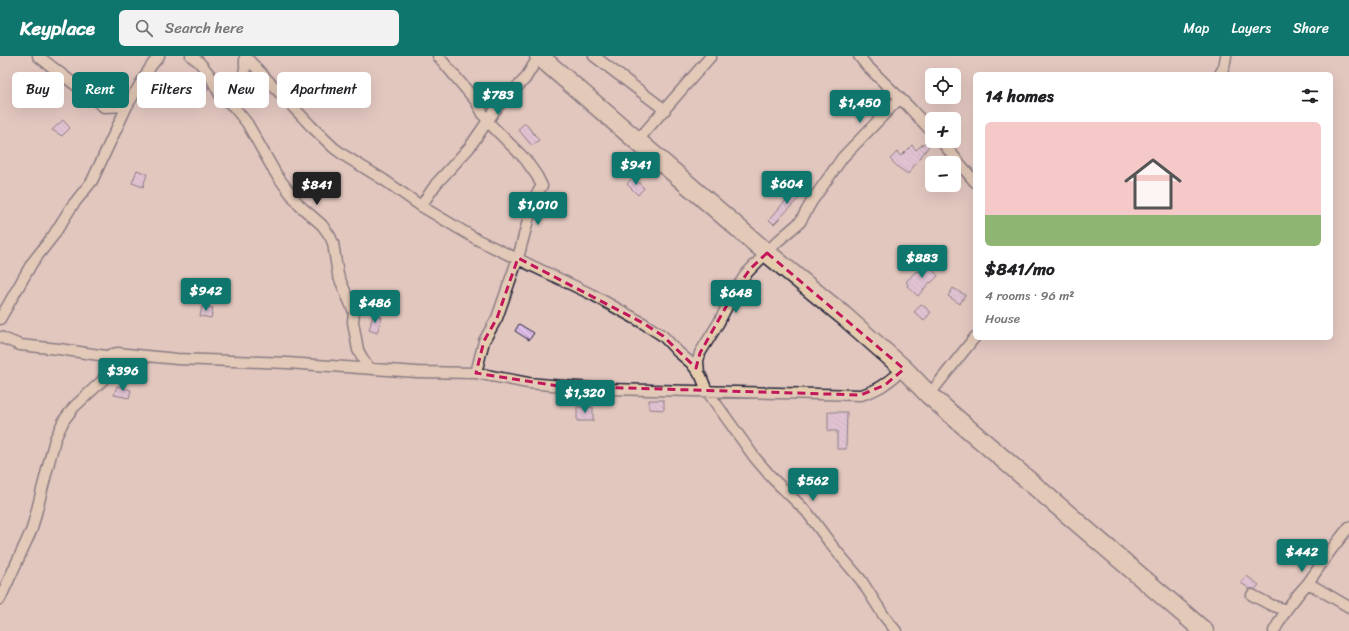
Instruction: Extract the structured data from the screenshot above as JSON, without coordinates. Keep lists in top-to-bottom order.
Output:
{
  "page": {
    "header": "Keyplace",
    "search": "Search here",
    "nav": ["Map", "Layers", "Share"],
    "map_buttons": ["+", "−"],
    "chip": [
      "Buy",
      "Rent",
      "Filters",
      "New",
      "Apartment"
    ],
    "heading": "14 homes",
    "price": [
      "$783",
      "$1,450",
      "$941",
      "$604",
      "$841",
      "$1,010",
      "$883",
      "$942",
      "$648",
      "$486",
      "$396",
      "$1,320",
      "$562",
      "$442"
    ],
    "list": [
      {
        "name": "$841/mo",
        "note": "4 rooms · 96 m² · House"
      }
    ]
  }
}
